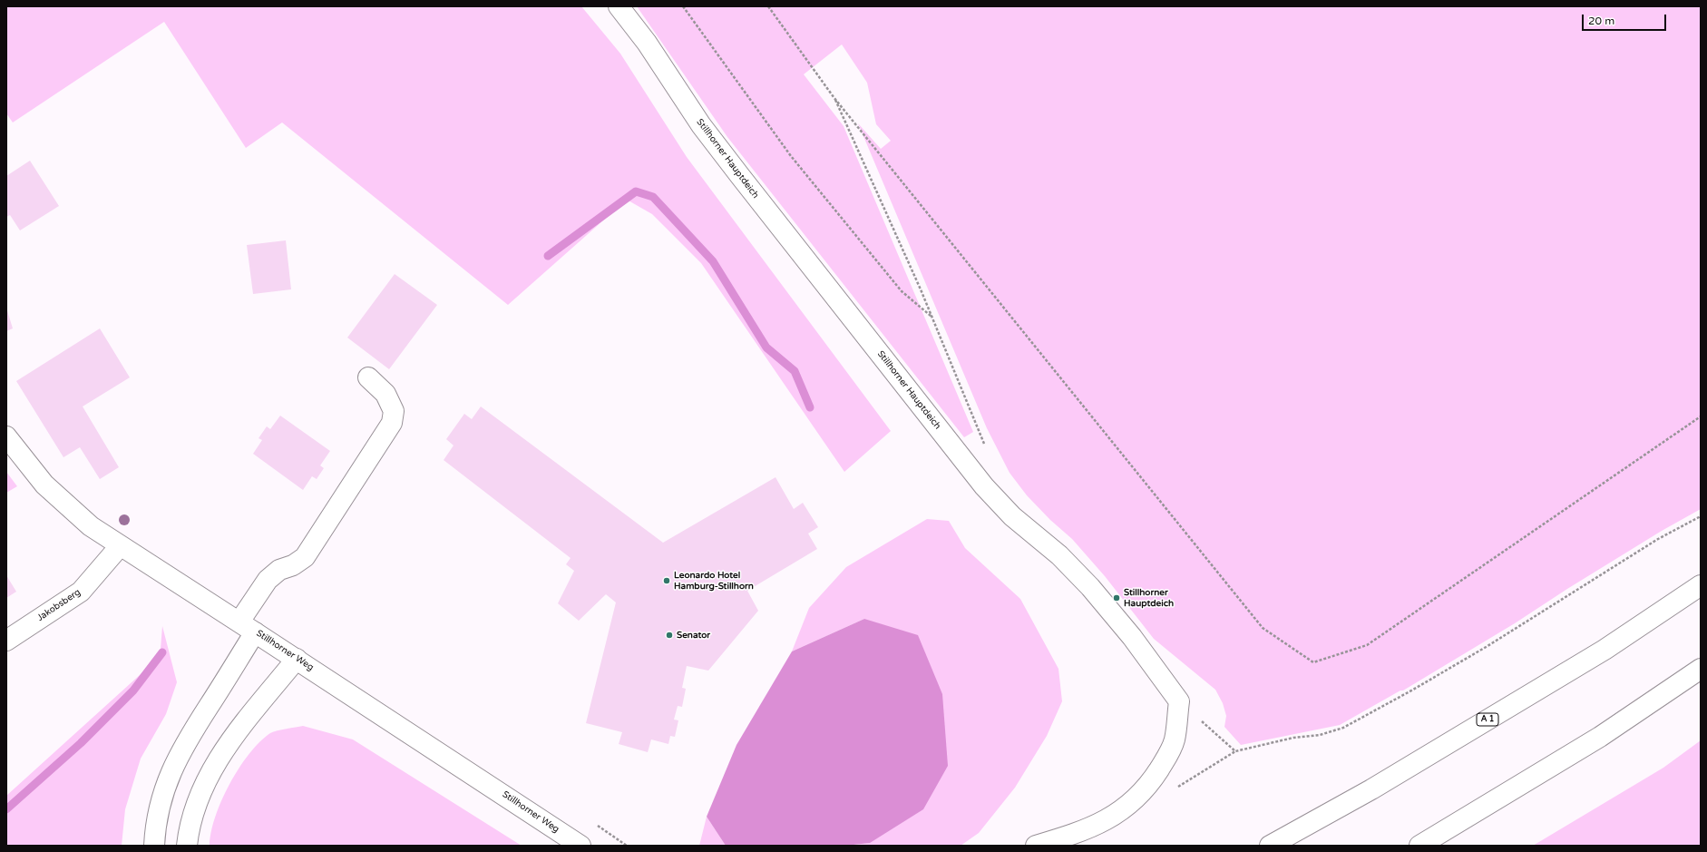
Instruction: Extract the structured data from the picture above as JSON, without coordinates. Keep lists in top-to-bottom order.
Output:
{
  "streets": {
    "main road": [
      "Stillhorner Hauptdeich",
      "Jakobsberg",
      "Stillhorner Weg",
      "A 1"
    ]
  },
  "crossings": [
    ["Jakobsberg", "Stillhorner Weg"]
  ],
  "places": ["Leonardo Hotel Hamburg-Stillhorn", "Stillhorner Hauptdeich", "Senator"],
  "scale_bar": "20 m"
}
